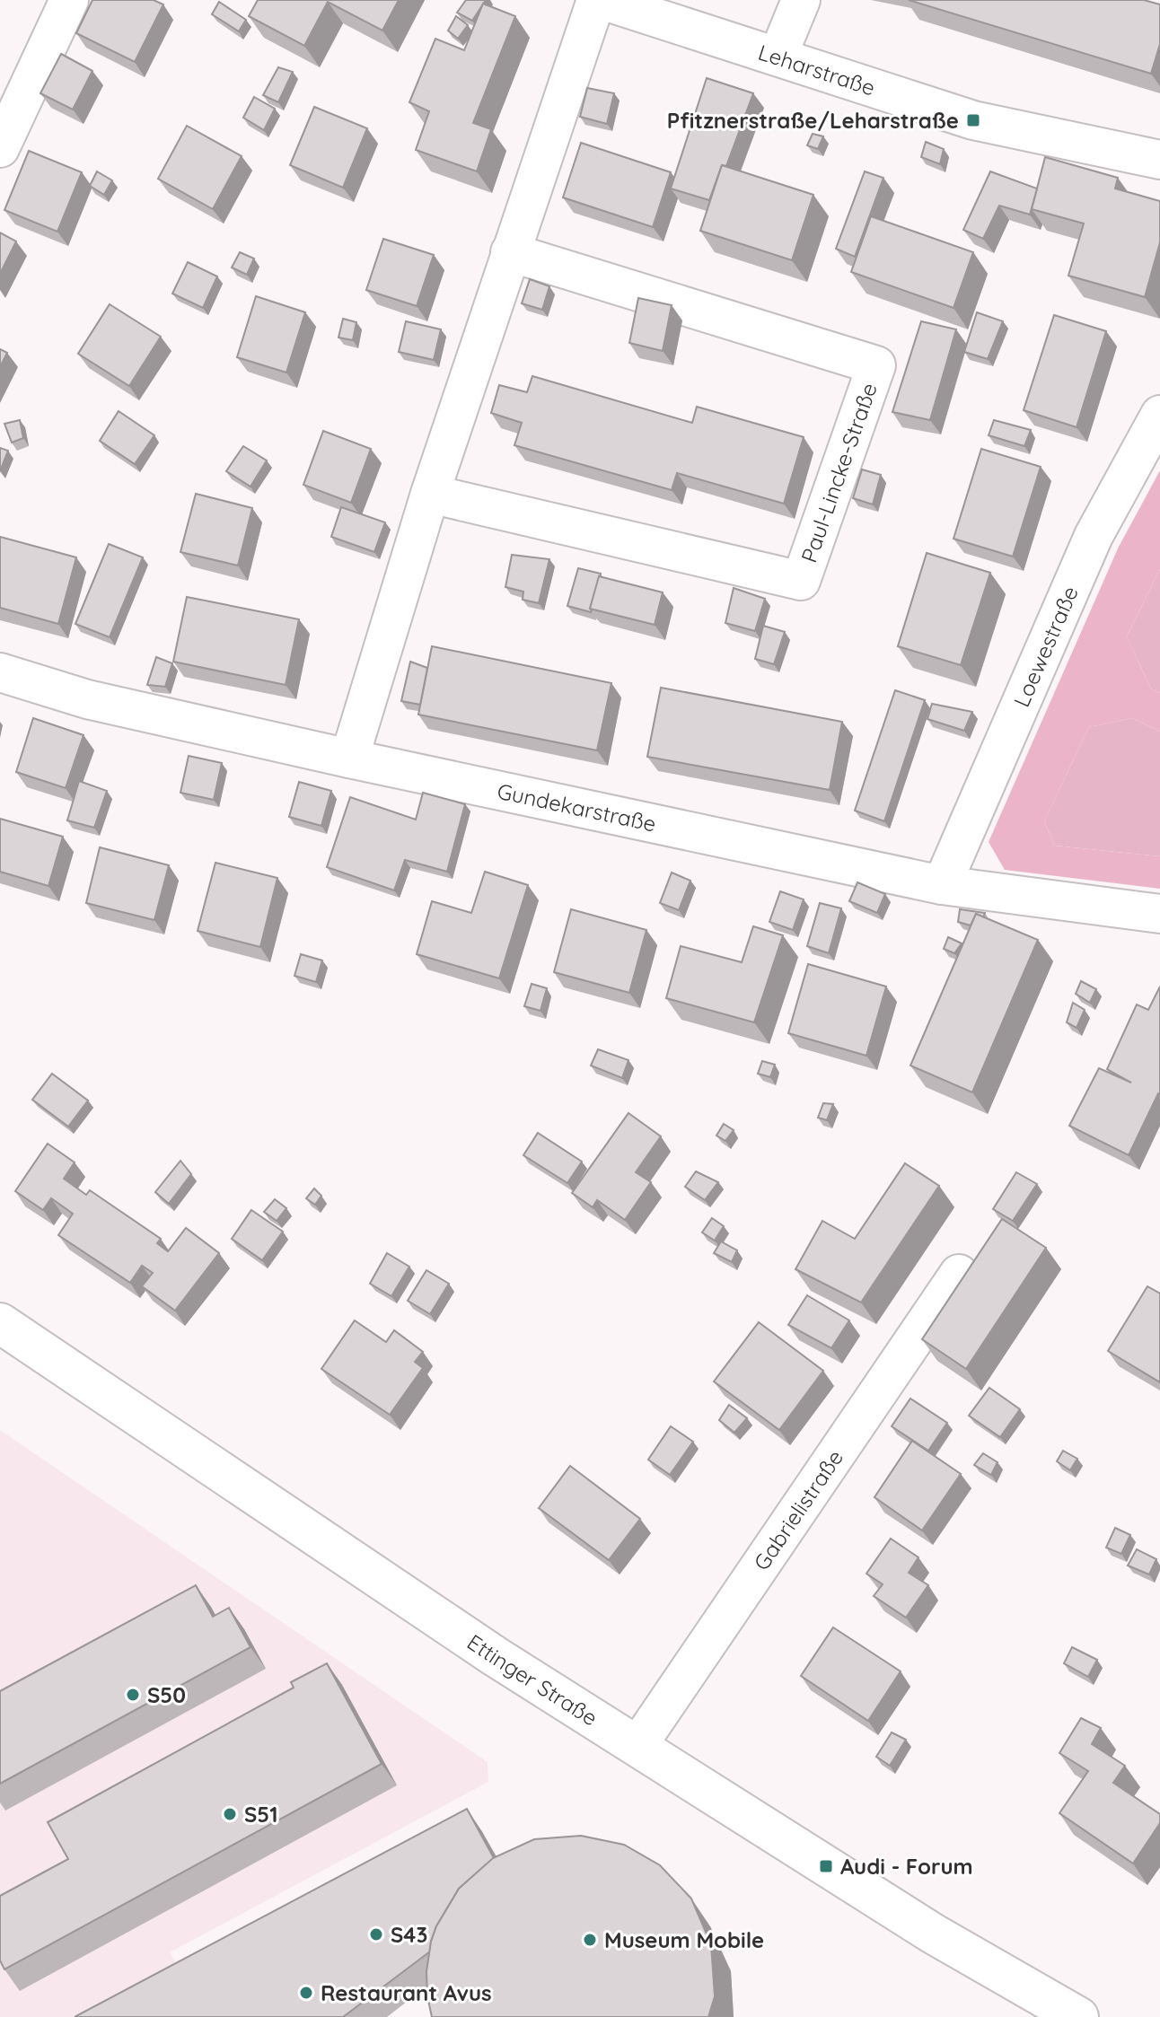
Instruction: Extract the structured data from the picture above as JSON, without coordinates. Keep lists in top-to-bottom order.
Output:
{
  "streets": {
    "main road": ["Ettinger Straße"],
    "street": [
      "Leharstraße",
      "Paul-Lincke-Straße",
      "Loewestraße",
      "Gundekarstraße",
      "Gabrielistraße"
    ]
  },
  "crossings": [
    ["Loewestraße", "Gundekarstraße"],
    ["Gabrielistraße", "Ettinger Straße"]
  ],
  "places": {
    "transit": ["Pfitznerstraße/Leharstraße", "Audi - Forum"],
    "other": [
      "S50",
      "S51",
      "S43",
      "Museum Mobile",
      "Restaurant Avus"
    ]
  }
}
